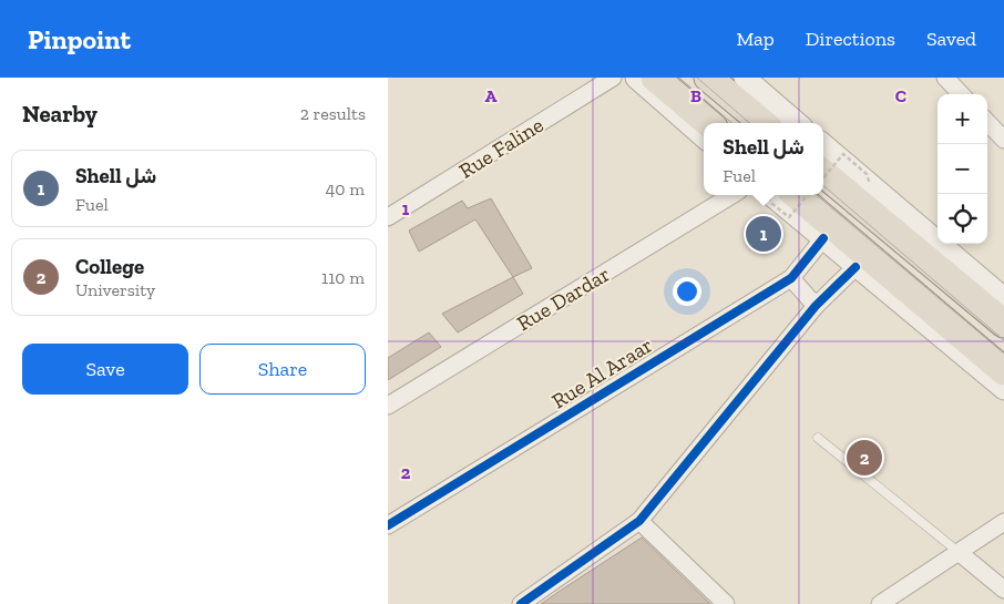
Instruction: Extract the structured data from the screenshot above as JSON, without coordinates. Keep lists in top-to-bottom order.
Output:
{
  "streets": {
    "street": ["Rue Faline", "Rue Dardar", "Rue Al Araar"]
  },
  "page": {
    "header": "Pinpoint",
    "nav": ["Map", "Directions", "Saved"],
    "heading": ["Nearby", "2 results"],
    "map_buttons": ["+", "−"],
    "popup": ["Shell شل", "Fuel"],
    "list": [
      {
        "mark": "1",
        "name": "Shell شل",
        "note": "Fuel",
        "value": "40 m"
      },
      {
        "mark": "2",
        "name": "College",
        "note": "University",
        "value": "110 m"
      }
    ],
    "pins": ["1", "2"],
    "buttons": ["Save", "Share"]
  },
  "grid": {
    "columns": ["A", "B", "C"],
    "rows": ["1", "2"]
  }
}
